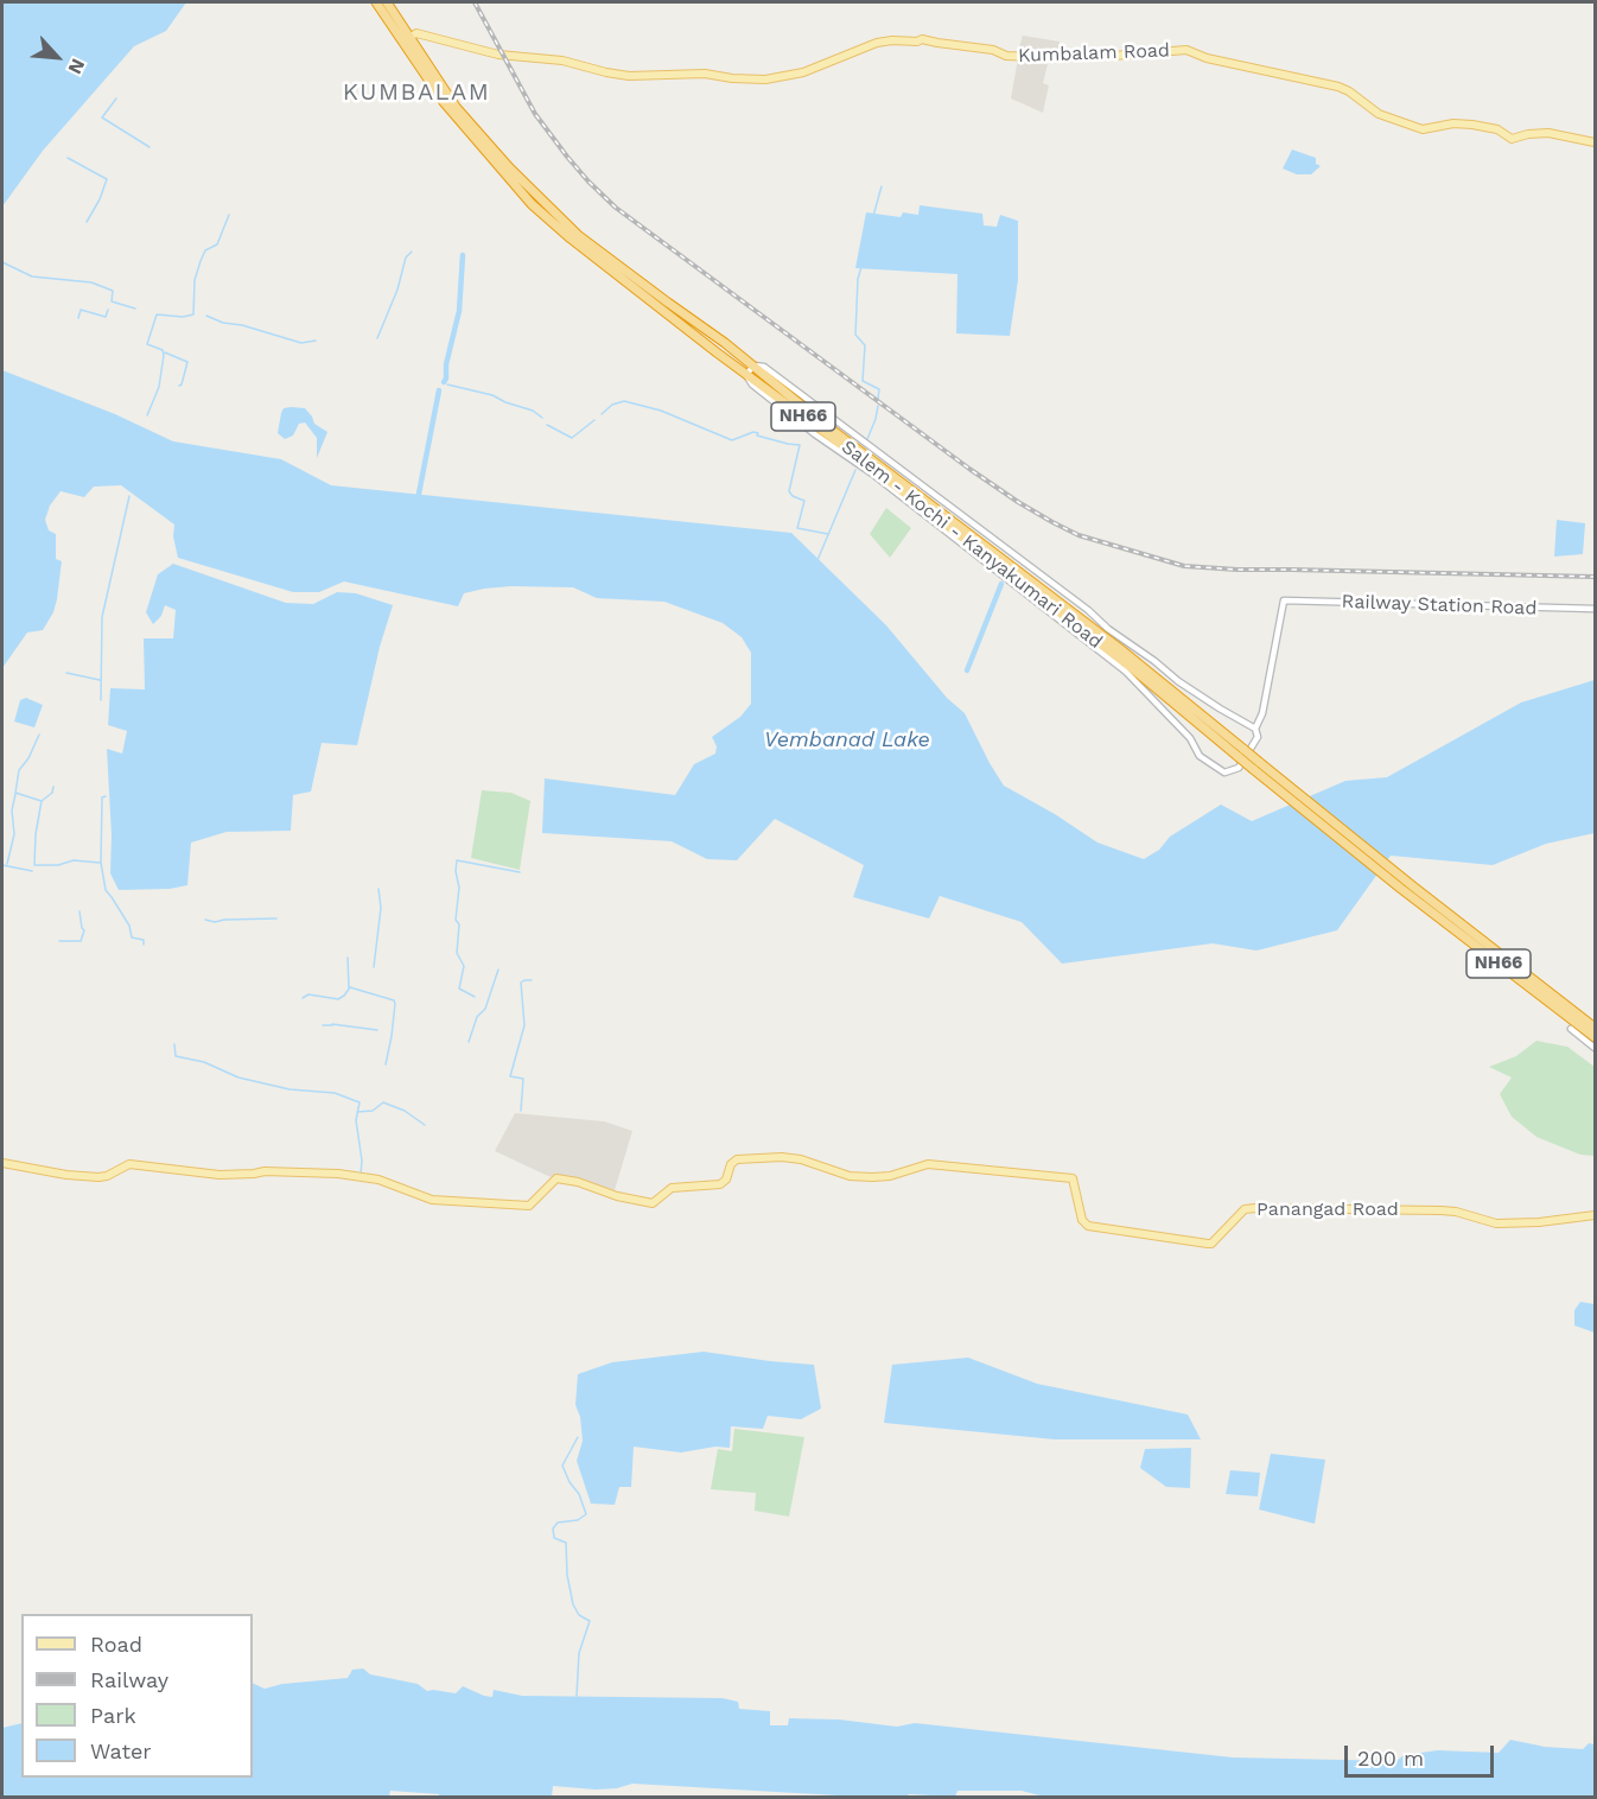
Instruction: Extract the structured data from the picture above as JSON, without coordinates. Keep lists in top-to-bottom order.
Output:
{
  "streets": {
    "highway": ["NH66", "Salem - Kochi - Kanyakumari Road"],
    "main road": ["Kumbalam Road", "Panangad Road"],
    "street": ["Railway Station Road"]
  },
  "crossings": [
    ["Kumbalam Road", "Salem - Kochi - Kanyakumari Road"],
    ["NH66", "Salem - Kochi - Kanyakumari Road"]
  ],
  "districts": ["KUMBALAM"],
  "water": ["Vembanad Lake"],
  "legend": [
    "Road",
    "Railway",
    "Park",
    "Water"
  ],
  "scale_bar": "200 m",
  "north": "bottom right"
}
